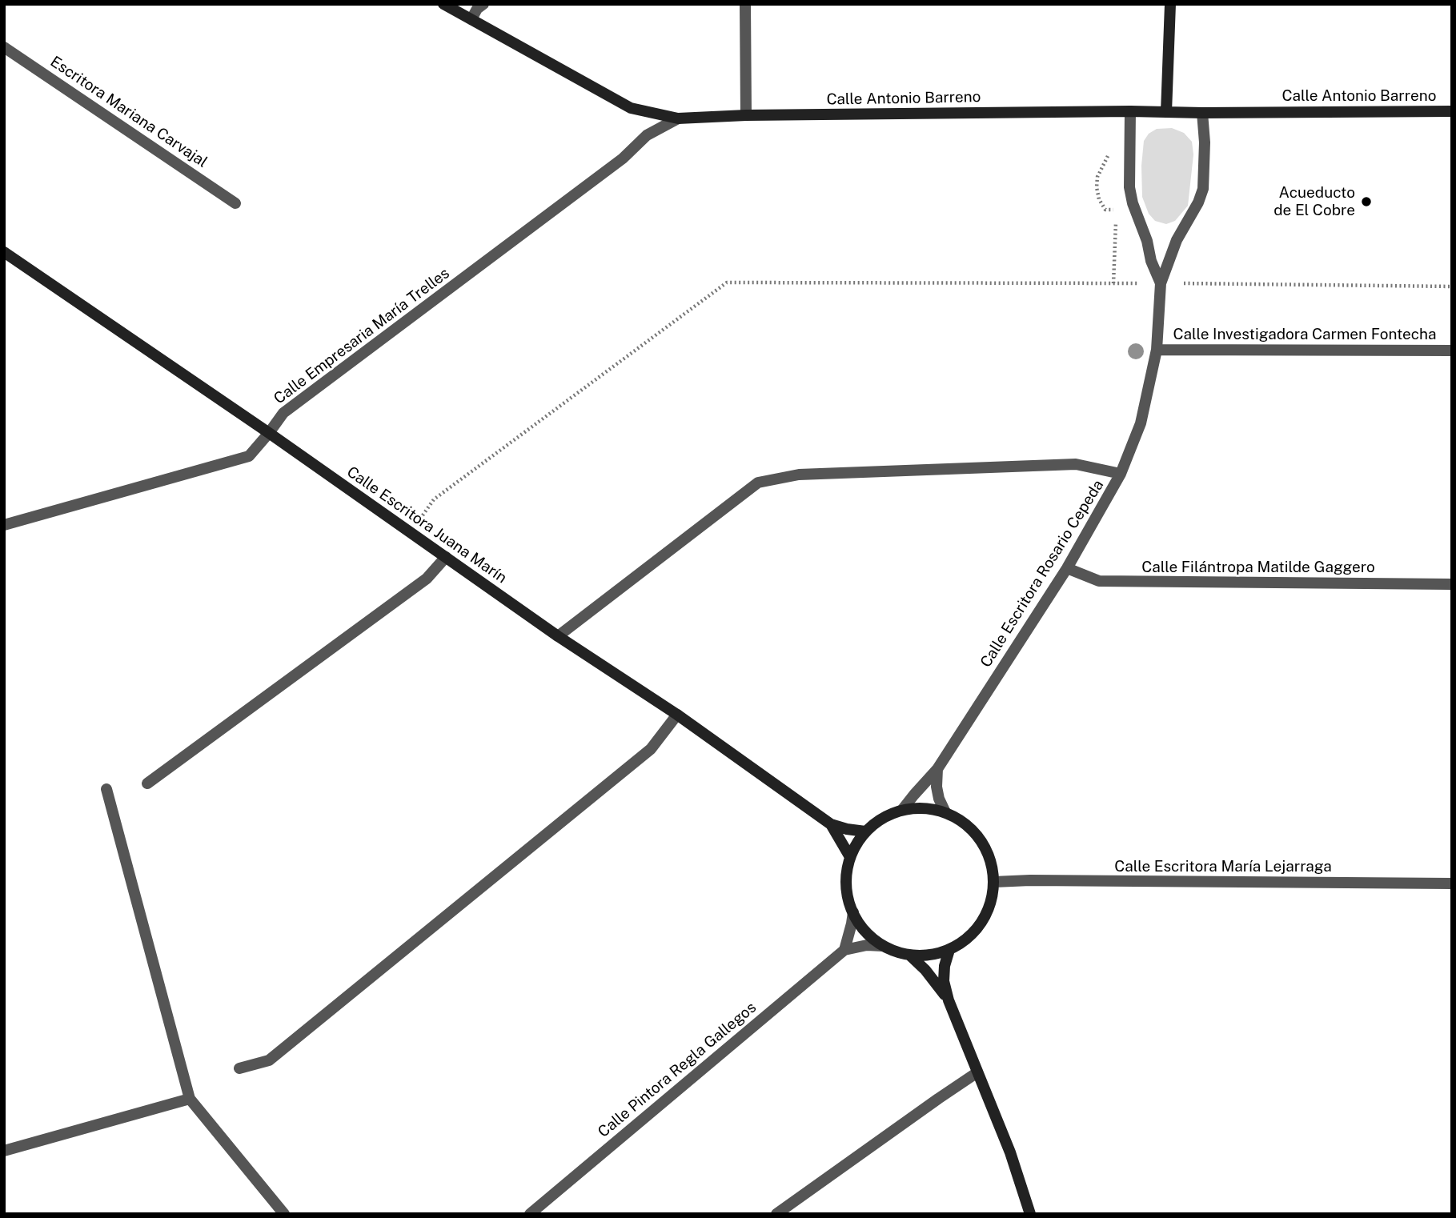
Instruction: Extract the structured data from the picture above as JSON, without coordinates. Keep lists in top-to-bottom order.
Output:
{
  "streets": {
    "street": [
      "Calle Antonio Barreno",
      "Escritora Mariana Carvajal",
      "Calle Investigadora Carmen Fontecha",
      "Calle Empresaria María Trelles",
      "Calle Escritora Juana Marín",
      "Calle Filántropa Matilde Gaggero",
      "Calle Escritora Rosario Cepeda",
      "Calle Escritora María Lejarraga",
      "Calle Pintora Regla Gallegos"
    ]
  },
  "crossings": [
    ["Calle Antonio Barreno", "Calle Empresaria María Trelles"],
    ["Calle Investigadora Carmen Fontecha", "Calle Escritora Rosario Cepeda"],
    ["Calle Empresaria María Trelles", "Calle Escritora Juana Marín"],
    ["Calle Filántropa Matilde Gaggero", "Calle Escritora Rosario Cepeda"],
    ["Calle Escritora Rosario Cepeda", "Calle Escritora María Lejarraga"]
  ],
  "places": ["Acueducto de El Cobre"]
}
